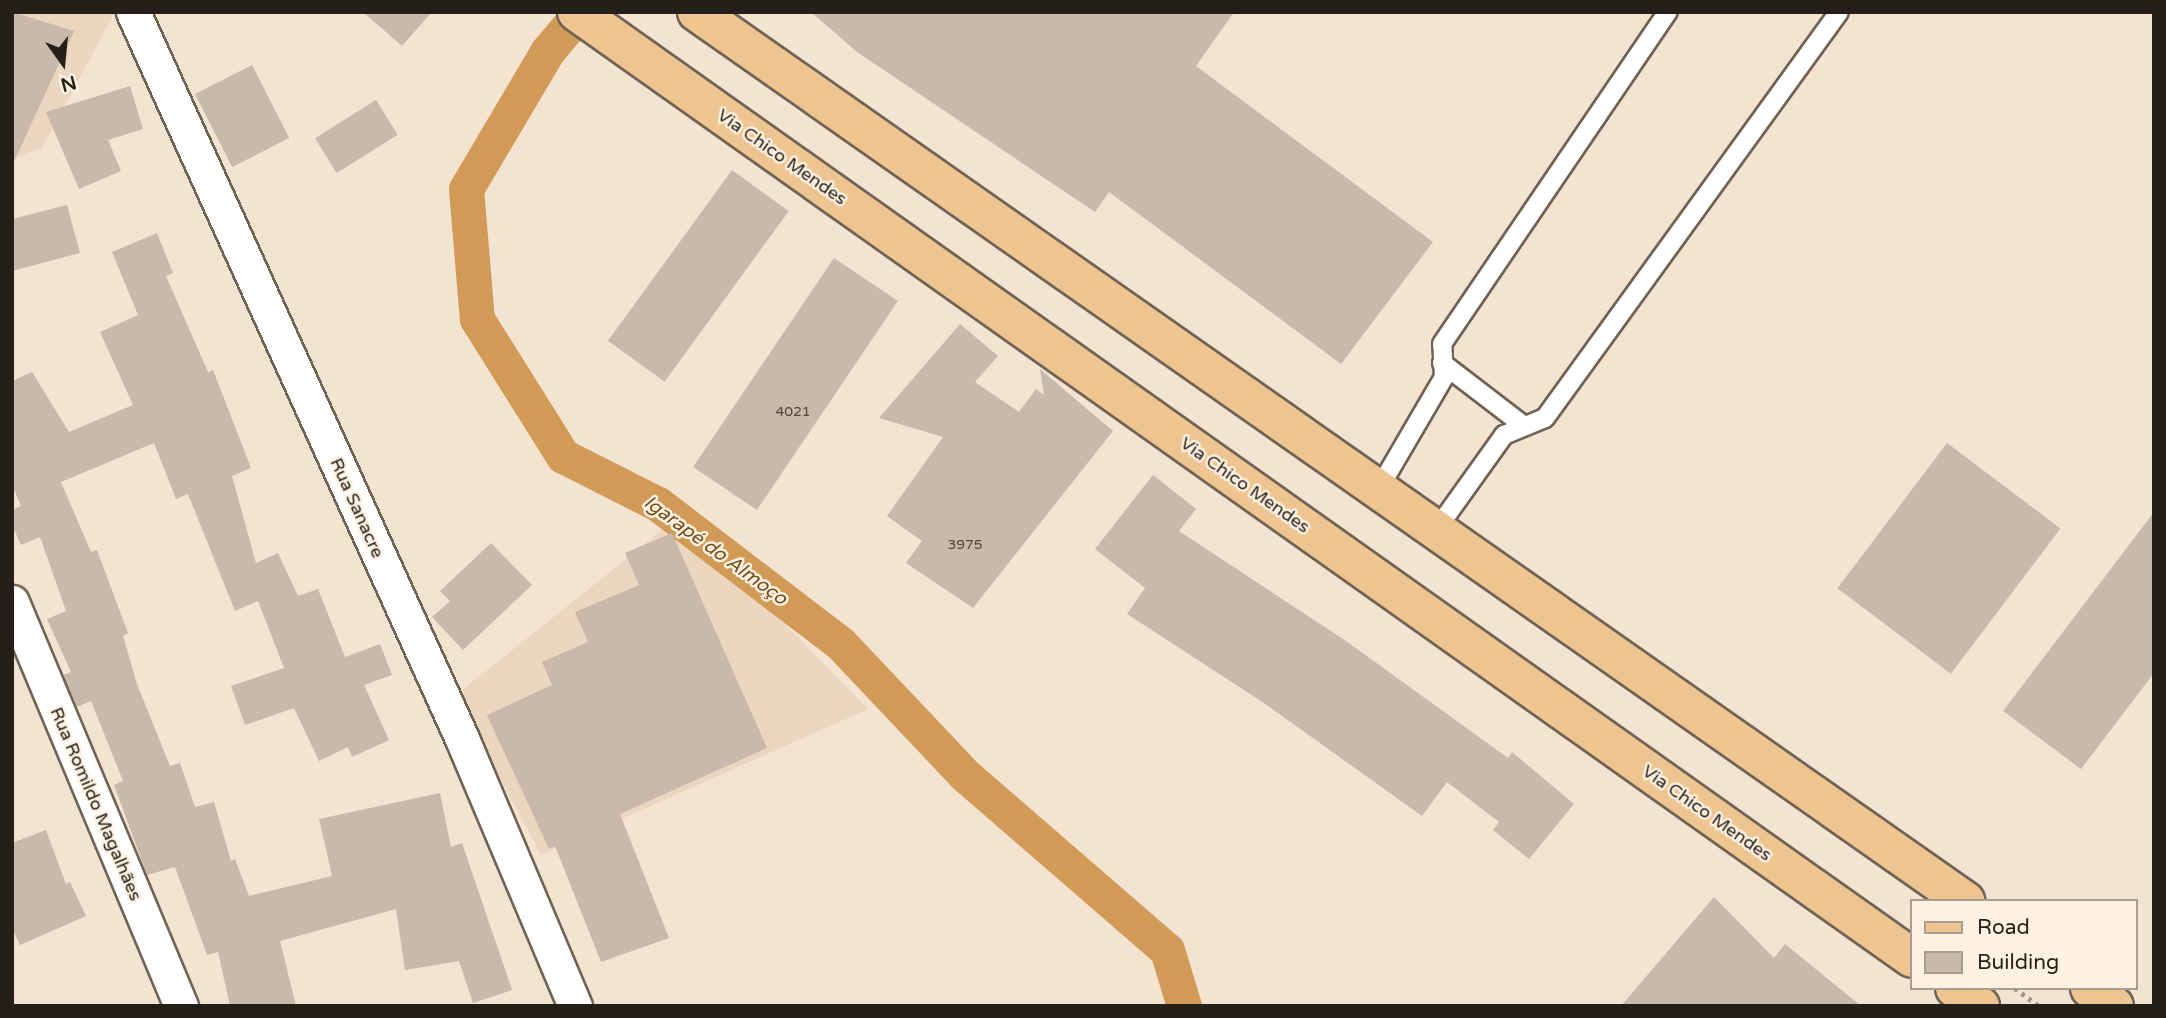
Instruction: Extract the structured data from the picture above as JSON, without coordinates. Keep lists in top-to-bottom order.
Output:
{
  "streets": {
    "main road": ["Via Chico Mendes"],
    "street": ["Rua Sanacre", "Rua Romildo Magalhães"]
  },
  "water": ["Igarapé do Almoço"],
  "house_numbers": ["4021", "3975"],
  "legend": ["Road", "Building"],
  "north": "bottom"
}
